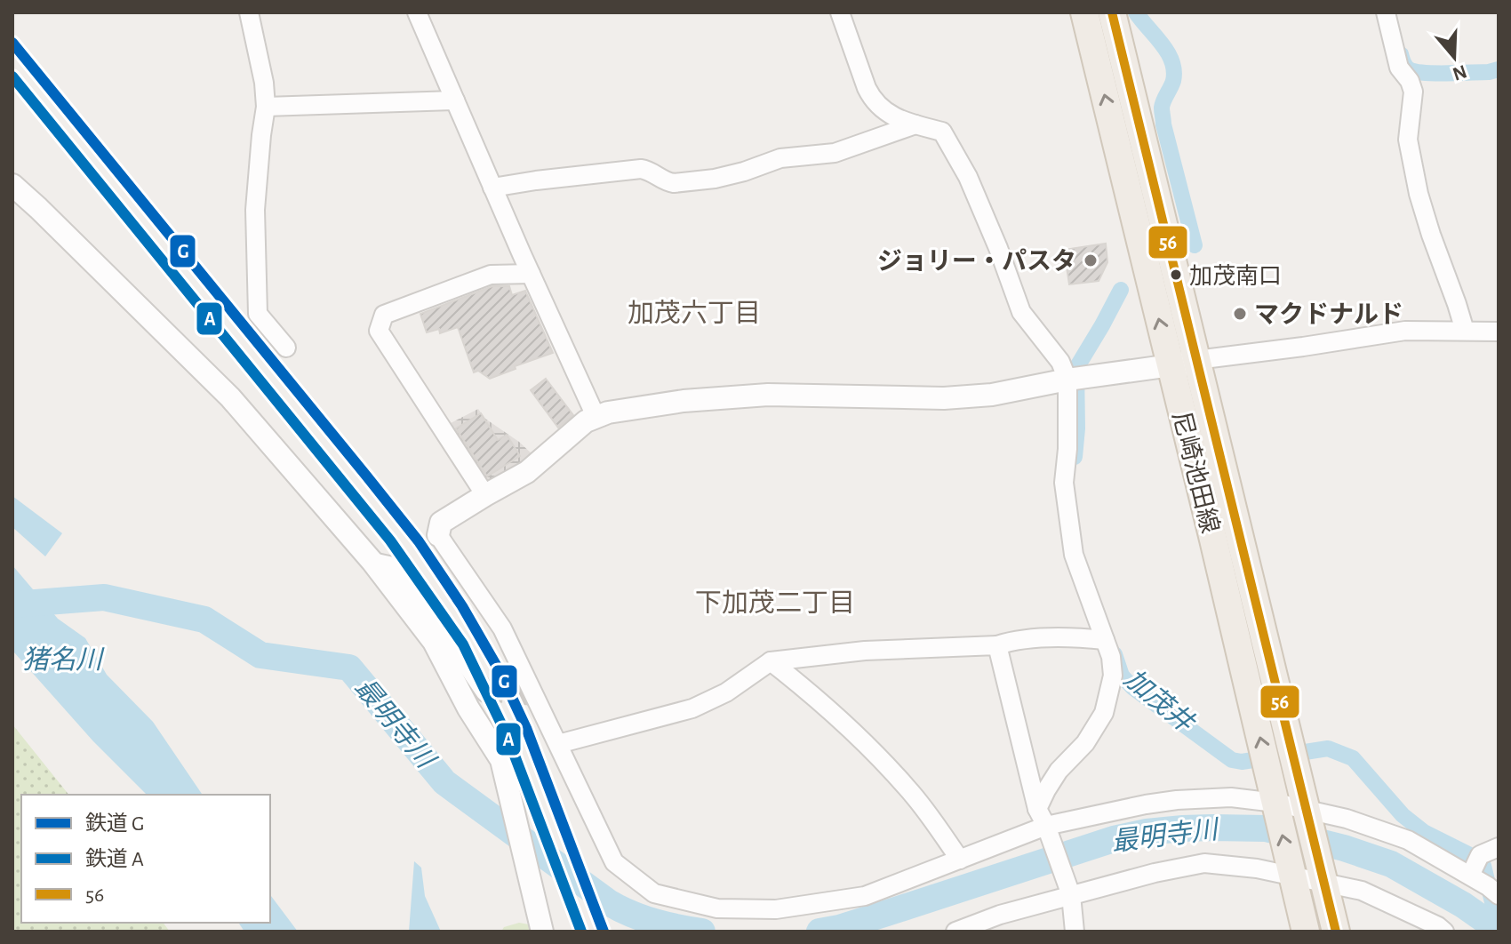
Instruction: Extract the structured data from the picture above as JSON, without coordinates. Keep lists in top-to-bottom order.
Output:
{
  "streets": {
    "main road": ["尼崎池田線"]
  },
  "districts": ["加茂六丁目", "下加茂二丁目"],
  "water": ["猪名川", "加茂井", "最明寺川"],
  "places": ["ジョリー・パスタ", "加茂南口", "マクドナルド"],
  "lines": ["transit line 56", "rail line G", "rail line A"],
  "legend": ["鉄道 G", "鉄道 A", "56"],
  "north": "bottom"
}
